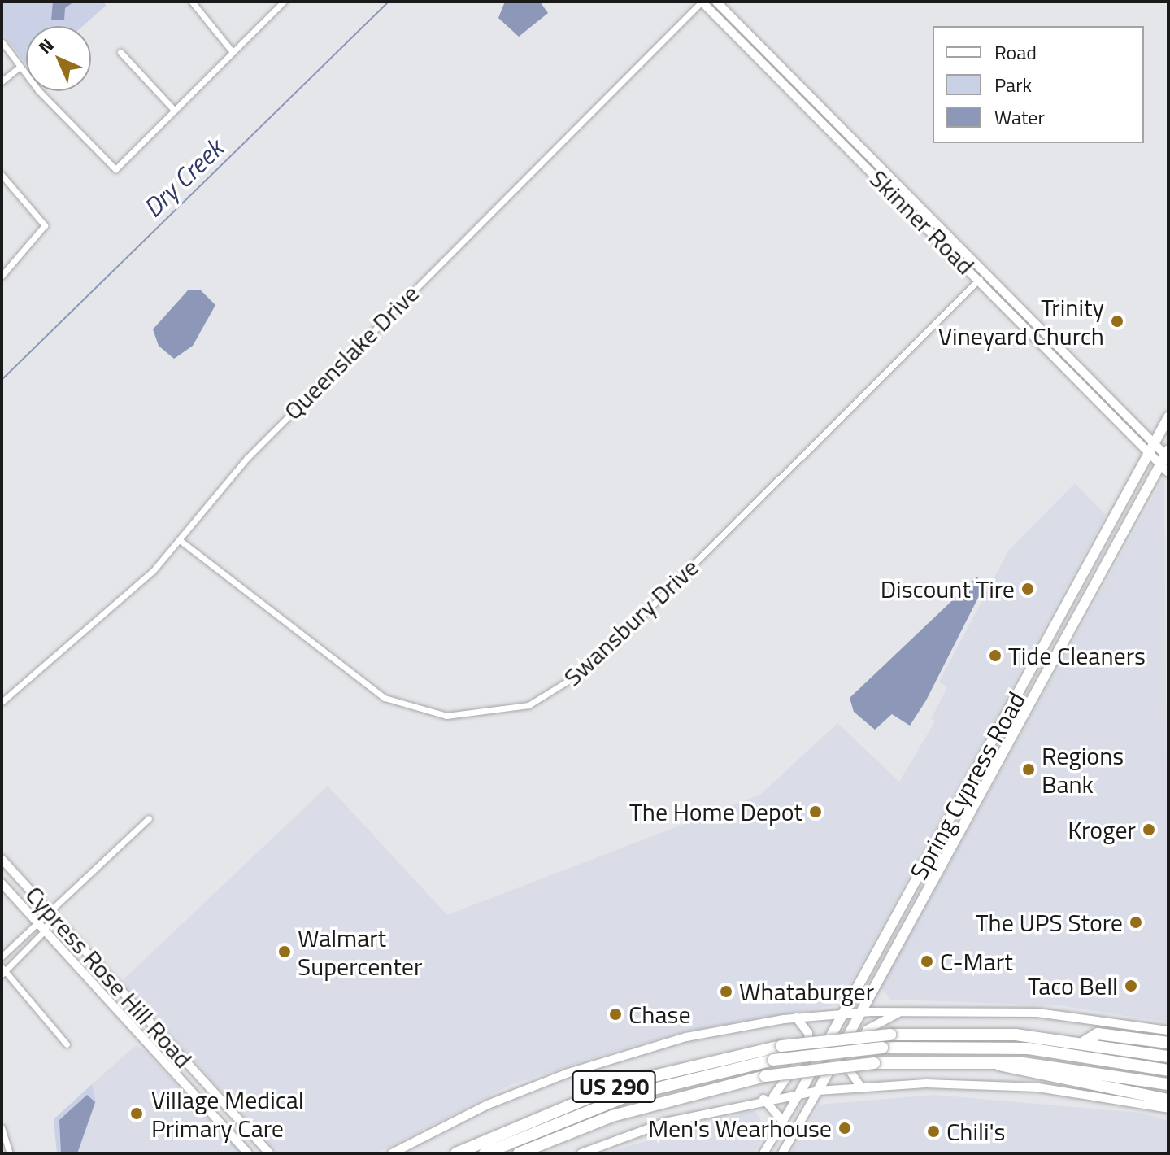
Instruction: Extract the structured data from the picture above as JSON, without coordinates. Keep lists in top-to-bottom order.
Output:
{
  "streets": {
    "highway": ["US 290"],
    "main road": ["Skinner Road", "Spring Cypress Road", "Cypress Rose Hill Road"],
    "street": ["Queenslake Drive", "Swansbury Drive"]
  },
  "crossings": [
    ["Skinner Road", "Queenslake Drive"],
    ["Skinner Road", "Swansbury Drive"],
    ["Skinner Road", "Spring Cypress Road"],
    ["Queenslake Drive", "Swansbury Drive"]
  ],
  "water": ["Dry Creek"],
  "places": [
    "Trinity Vineyard Church",
    "Discount Tire",
    "Tide Cleaners",
    "Regions Bank",
    "The Home Depot",
    "Kroger",
    "The UPS Store",
    "Walmart Supercenter",
    "C-Mart",
    "Taco Bell",
    "Whataburger",
    "Chase",
    "Village Medical Primary Care",
    "Men's Wearhouse",
    "Chili's"
  ],
  "legend": ["Road", "Park", "Water"],
  "north": "top left"
}
